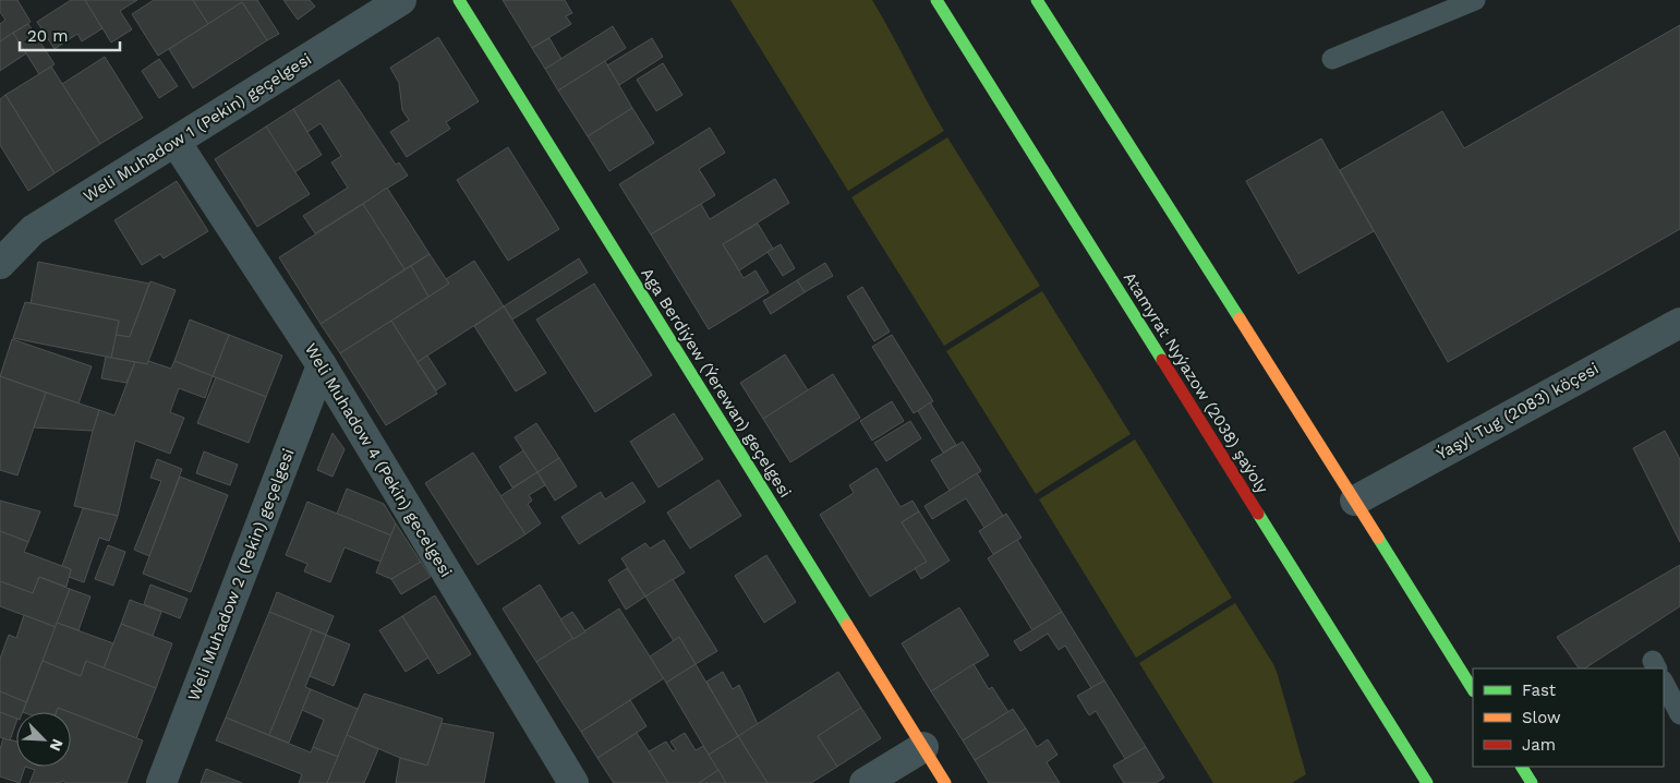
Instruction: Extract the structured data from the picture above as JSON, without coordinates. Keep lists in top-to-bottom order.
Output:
{
  "streets": {
    "main road": ["Aga Berdiýew (Ýerewan) geçelgesi", "Atamyrat Nyýazow (2038) şaýoly"],
    "street": [
      "Weli Muhadow 1 (Pekin) geçelgesi",
      "Ýaşyl Tug (2083) köçesi",
      "Weli Muhadow 4 (Pekin) gecelgesi",
      "Weli Muhadow 2 (Pekin) geçelgesi"
    ]
  },
  "crossings": [
    ["Weli Muhadow 1 (Pekin) geçelgesi", "Weli Muhadow 4 (Pekin) gecelgesi"],
    ["Weli Muhadow 4 (Pekin) gecelgesi", "Weli Muhadow 2 (Pekin) geçelgesi"]
  ],
  "legend": ["Fast", "Slow", "Jam"],
  "scale_bar": "20 m",
  "north": "bottom right"
}
